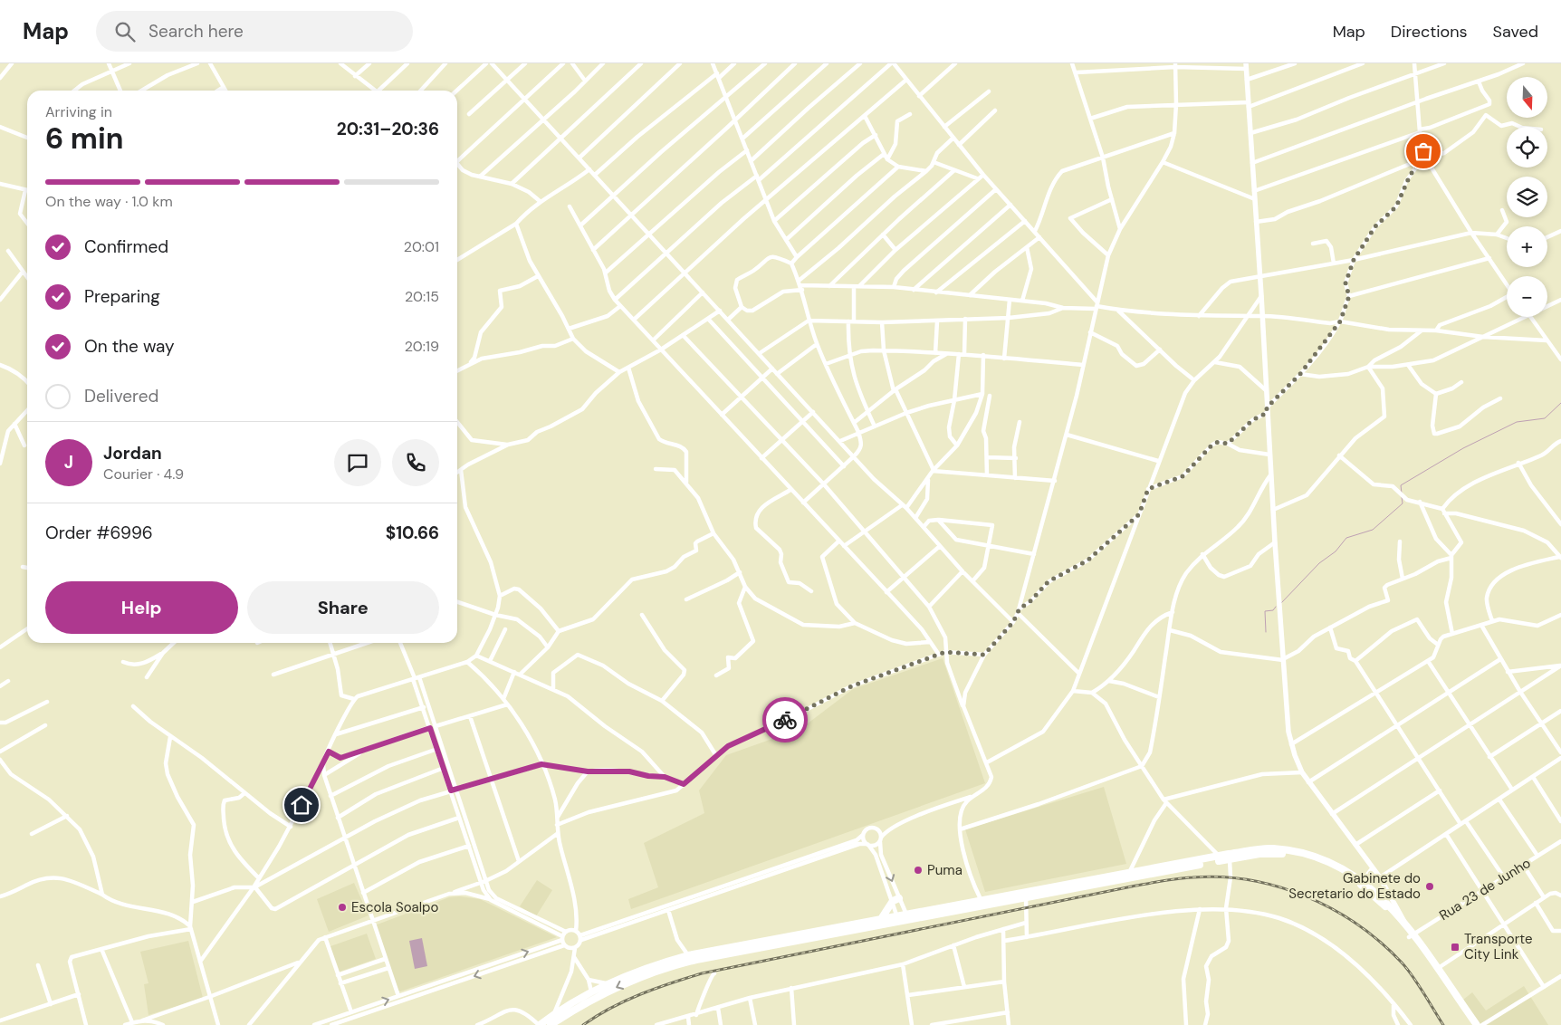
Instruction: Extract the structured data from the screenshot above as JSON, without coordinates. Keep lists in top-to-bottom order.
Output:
{
  "streets": {
    "street": ["Rua 23 de Junho"]
  },
  "places": {
    "other": ["Puma", "Gabinete do Secretario do Estado", "Escola Soalpo"],
    "transit": ["Transporte City Link"]
  },
  "north": "bottom",
  "page": {
    "header": "Map",
    "search": "Search here",
    "nav": ["Map", "Directions", "Saved"],
    "map_buttons": ["+", "−"],
    "heading": ["6 min", "Arriving in", "20:31–20:36"],
    "panel": [
      "Jordan",
      "Courier · 4.9",
      "Order #6996",
      "$10.66"
    ],
    "bar": "On the way · 1.0 km",
    "list": [
      ["Confirmed", "20:01"],
      ["Preparing", "20:15"],
      ["On the way", "20:19"],
      "Delivered"
    ],
    "round": "J",
    "buttons": ["Help", "Share"]
  }
}
